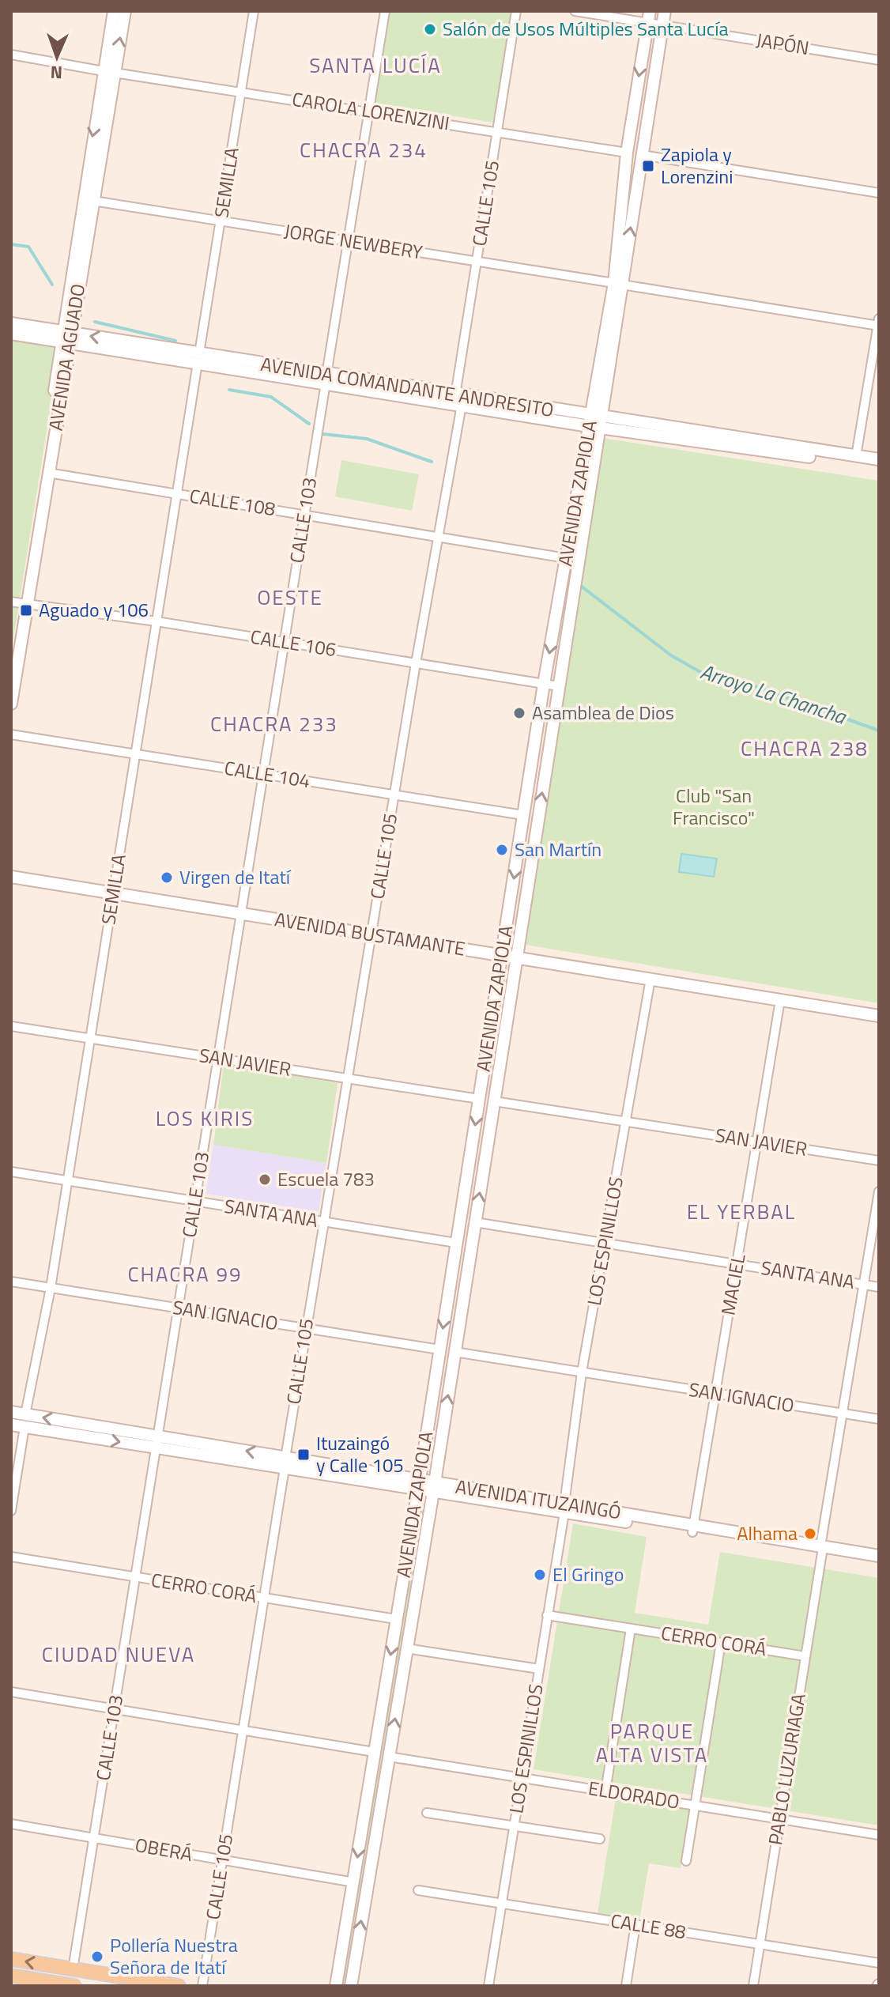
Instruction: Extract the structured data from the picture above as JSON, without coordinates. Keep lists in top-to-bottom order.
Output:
{
  "streets": {
    "main road": [
      "AVENIDA AGUADO",
      "AVENIDA COMANDANTE ANDRESITO",
      "AVENIDA ZAPIOLA",
      "AVENIDA BUSTAMANTE",
      "AVENIDA ITUZAINGÓ"
    ],
    "street": [
      "JAPÓN",
      "CAROLA LORENZINI",
      "SEMILLA",
      "CALLE 105",
      "JORGE NEWBERY",
      "CALLE 108",
      "CALLE 103",
      "CALLE 106",
      "CALLE 104",
      "SAN JAVIER",
      "SANTA ANA",
      "LOS ESPINILLOS",
      "MACIEL",
      "SAN IGNACIO",
      "CERRO CORÁ",
      "PABLO LUZURIAGA",
      "ELDORADO",
      "OBERÁ",
      "CALLE 88"
    ]
  },
  "crossings": [
    ["JAPÓN", "AVENIDA ZAPIOLA"],
    ["CAROLA LORENZINI", "SEMILLA"],
    ["CAROLA LORENZINI", "CALLE 105"],
    ["CAROLA LORENZINI", "AVENIDA AGUADO"],
    ["CAROLA LORENZINI", "AVENIDA ZAPIOLA"],
    ["CAROLA LORENZINI", "CALLE 103"],
    ["SEMILLA", "JORGE NEWBERY"],
    ["SEMILLA", "AVENIDA COMANDANTE ANDRESITO"],
    ["SEMILLA", "CALLE 108"],
    ["SEMILLA", "CALLE 106"],
    ["SEMILLA", "CALLE 104"],
    ["SEMILLA", "AVENIDA BUSTAMANTE"],
    ["SEMILLA", "SAN JAVIER"],
    ["SEMILLA", "SANTA ANA"],
    ["SEMILLA", "SAN IGNACIO"],
    ["SEMILLA", "AVENIDA ITUZAINGÓ"],
    ["CALLE 105", "JORGE NEWBERY"],
    ["CALLE 105", "AVENIDA COMANDANTE ANDRESITO"],
    ["CALLE 105", "CALLE 108"],
    ["CALLE 105", "CALLE 106"],
    ["CALLE 105", "CALLE 104"],
    ["CALLE 105", "AVENIDA BUSTAMANTE"],
    ["CALLE 105", "SAN JAVIER"],
    ["CALLE 105", "SANTA ANA"],
    ["CALLE 105", "SAN IGNACIO"],
    ["CALLE 105", "AVENIDA ITUZAINGÓ"],
    ["CALLE 105", "CERRO CORÁ"],
    ["CALLE 105", "OBERÁ"],
    ["JORGE NEWBERY", "AVENIDA AGUADO"],
    ["JORGE NEWBERY", "AVENIDA ZAPIOLA"],
    ["JORGE NEWBERY", "CALLE 103"],
    ["AVENIDA AGUADO", "AVENIDA COMANDANTE ANDRESITO"],
    ["AVENIDA AGUADO", "CALLE 108"],
    ["AVENIDA AGUADO", "CALLE 106"],
    ["AVENIDA COMANDANTE ANDRESITO", "AVENIDA ZAPIOLA"],
    ["AVENIDA COMANDANTE ANDRESITO", "CALLE 103"],
    ["AVENIDA ZAPIOLA", "CALLE 108"],
    ["AVENIDA ZAPIOLA", "CALLE 106"],
    ["AVENIDA ZAPIOLA", "CALLE 104"],
    ["AVENIDA ZAPIOLA", "AVENIDA BUSTAMANTE"],
    ["AVENIDA ZAPIOLA", "SAN JAVIER"],
    ["AVENIDA ZAPIOLA", "SANTA ANA"],
    ["AVENIDA ZAPIOLA", "SAN IGNACIO"],
    ["AVENIDA ZAPIOLA", "AVENIDA ITUZAINGÓ"],
    ["AVENIDA ZAPIOLA", "CERRO CORÁ"],
    ["AVENIDA ZAPIOLA", "ELDORADO"],
    ["AVENIDA ZAPIOLA", "OBERÁ"],
    ["CALLE 108", "CALLE 103"],
    ["CALLE 103", "CALLE 106"],
    ["CALLE 103", "CALLE 104"],
    ["CALLE 103", "AVENIDA BUSTAMANTE"],
    ["CALLE 103", "SAN JAVIER"],
    ["CALLE 103", "SANTA ANA"],
    ["CALLE 103", "SAN IGNACIO"],
    ["CALLE 103", "AVENIDA ITUZAINGÓ"],
    ["CALLE 103", "CERRO CORÁ"],
    ["CALLE 103", "OBERÁ"],
    ["AVENIDA BUSTAMANTE", "LOS ESPINILLOS"],
    ["AVENIDA BUSTAMANTE", "MACIEL"],
    ["SAN JAVIER", "LOS ESPINILLOS"],
    ["SAN JAVIER", "MACIEL"],
    ["SANTA ANA", "LOS ESPINILLOS"],
    ["SANTA ANA", "MACIEL"],
    ["SANTA ANA", "PABLO LUZURIAGA"],
    ["LOS ESPINILLOS", "SAN IGNACIO"],
    ["LOS ESPINILLOS", "AVENIDA ITUZAINGÓ"],
    ["LOS ESPINILLOS", "CERRO CORÁ"],
    ["LOS ESPINILLOS", "ELDORADO"],
    ["LOS ESPINILLOS", "CALLE 88"],
    ["MACIEL", "SAN IGNACIO"],
    ["MACIEL", "AVENIDA ITUZAINGÓ"],
    ["SAN IGNACIO", "PABLO LUZURIAGA"],
    ["AVENIDA ITUZAINGÓ", "PABLO LUZURIAGA"],
    ["CERRO CORÁ", "PABLO LUZURIAGA"],
    ["PABLO LUZURIAGA", "ELDORADO"],
    ["PABLO LUZURIAGA", "CALLE 88"]
  ],
  "districts": [
    "SANTA LUCÍA",
    "CHACRA 234",
    "OESTE",
    "CHACRA 233",
    "CHACRA 238",
    "LOS KIRIS",
    "EL YERBAL",
    "CHACRA 99",
    "CIUDAD NUEVA",
    "PARQUE ALTA VISTA"
  ],
  "water": ["Arroyo La Chancha"],
  "parks": ["Club \"San Francisco\""],
  "places": {
    "other": [
      "Salón de Usos Múltiples Santa Lucía",
      "Asamblea de Dios",
      "San Martín",
      "Virgen de Itatí",
      "Escuela 783",
      "Alhama",
      "El Gringo",
      "Pollería Nuestra Señora de Itatí"
    ],
    "transit": ["Zapiola y Lorenzini", "Aguado y 106", "Ituzaingó y Calle 105"]
  },
  "north": "bottom"
}
